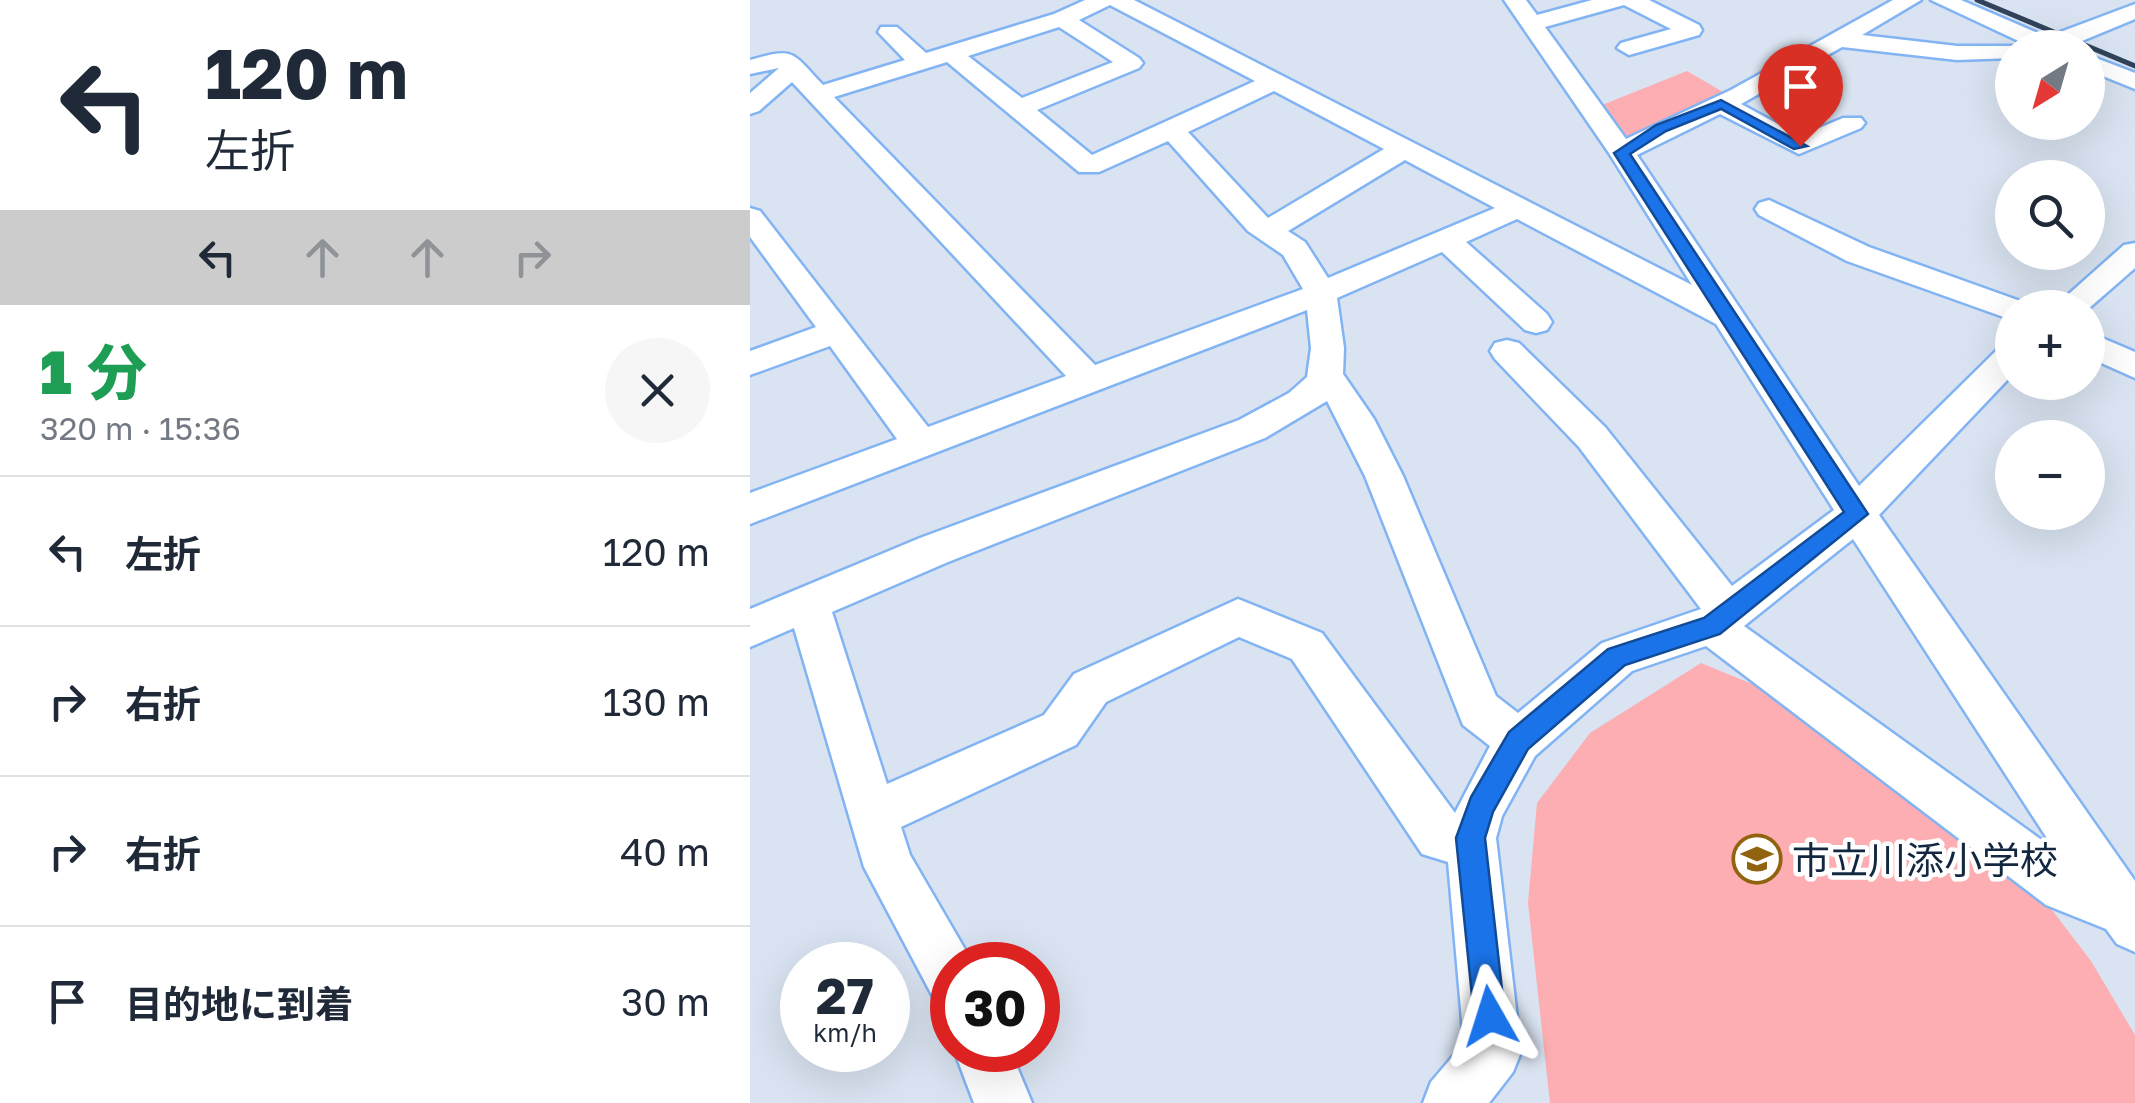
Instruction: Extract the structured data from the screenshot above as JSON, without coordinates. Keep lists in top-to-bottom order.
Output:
{
  "places": {
    "school or university": ["市立川添小学校"]
  },
  "north": "bottom left",
  "page": {
    "turn": ["120 m", "左折"],
    "map_buttons": ["+", "−"],
    "heading": ["1 分", "320 m · 15:36"],
    "list": [
      {
        "name": "左折",
        "value": "120 m"
      },
      {
        "name": "右折",
        "value": "130 m"
      },
      {
        "name": "右折",
        "value": "40 m"
      },
      {
        "name": "目的地に到着",
        "value": "30 m"
      }
    ],
    "speed": "27 km/h",
    "limit": "30"
  }
}
